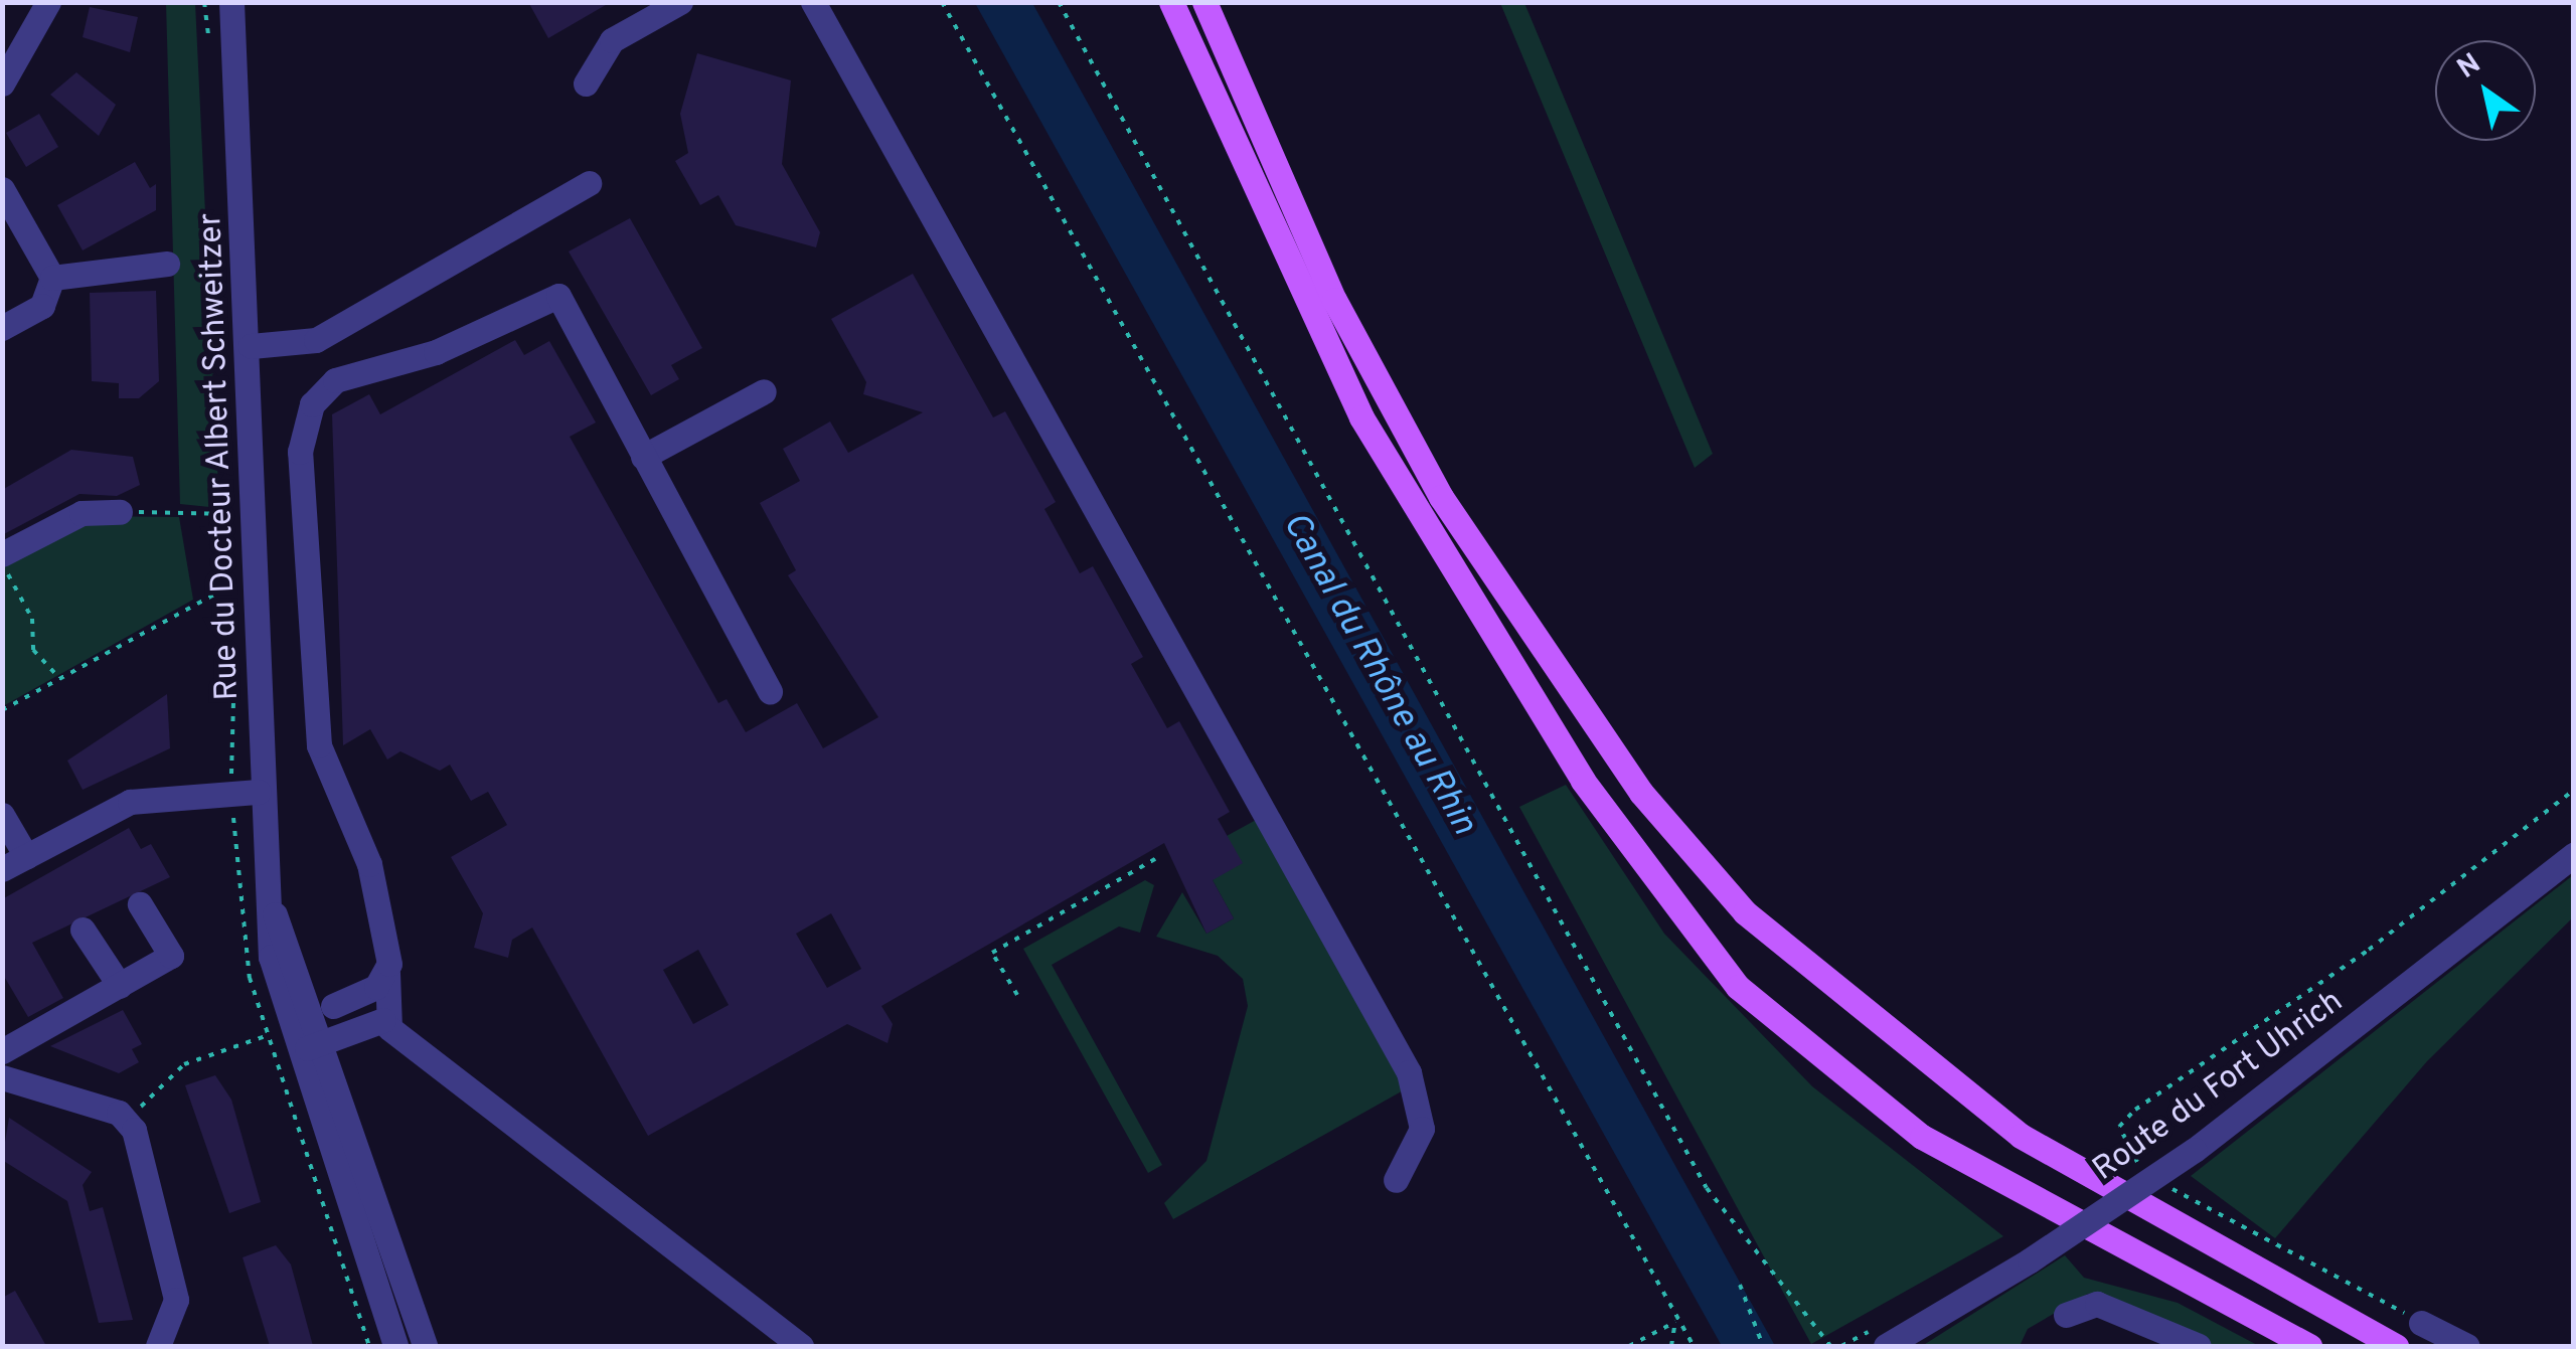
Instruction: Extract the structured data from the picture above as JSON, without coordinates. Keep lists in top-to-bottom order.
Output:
{
  "streets": {
    "street": ["Rue du Docteur Albert Schweitzer", "Route du Fort Uhrich"]
  },
  "water": ["Canal du Rhône au Rhin"],
  "north": "top left"
}
